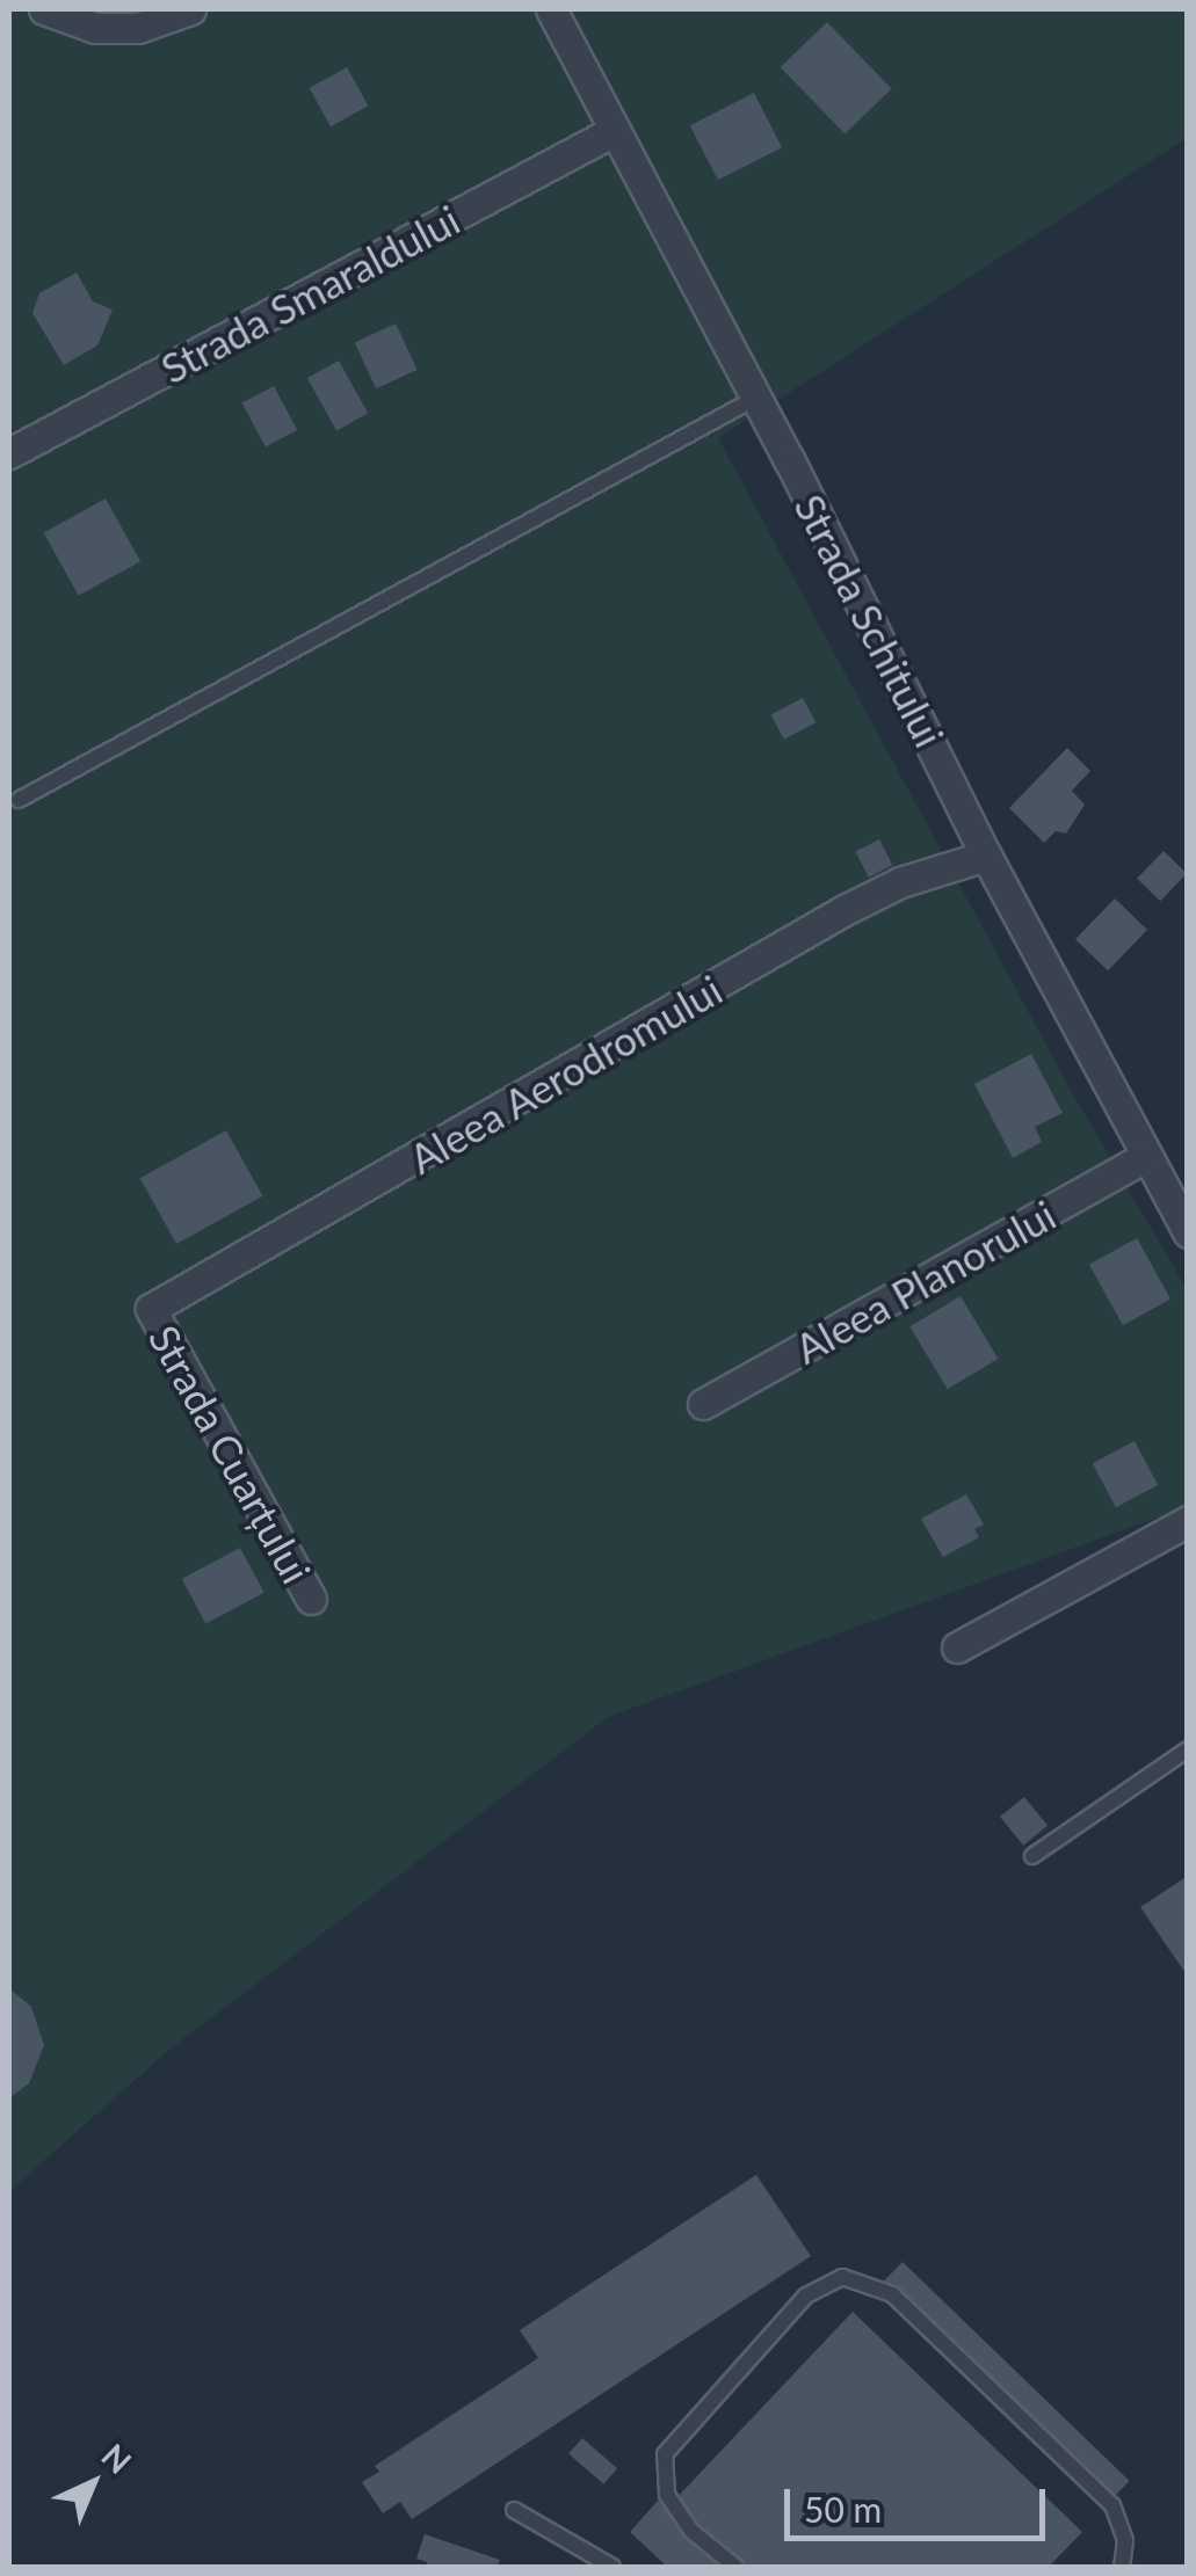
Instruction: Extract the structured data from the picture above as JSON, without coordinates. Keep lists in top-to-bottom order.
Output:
{
  "streets": {
    "street": [
      "Strada Smaraldului",
      "Strada Schitului",
      "Aleea Aerodromului",
      "Aleea Planorului",
      "Strada Cuarțului"
    ]
  },
  "crossings": [
    ["Strada Smaraldului", "Strada Schitului"],
    ["Strada Schitului", "Aleea Aerodromului"],
    ["Strada Schitului", "Aleea Planorului"],
    ["Aleea Aerodromului", "Strada Cuarțului"]
  ],
  "scale_bar": "50 m",
  "north": "top right"
}
